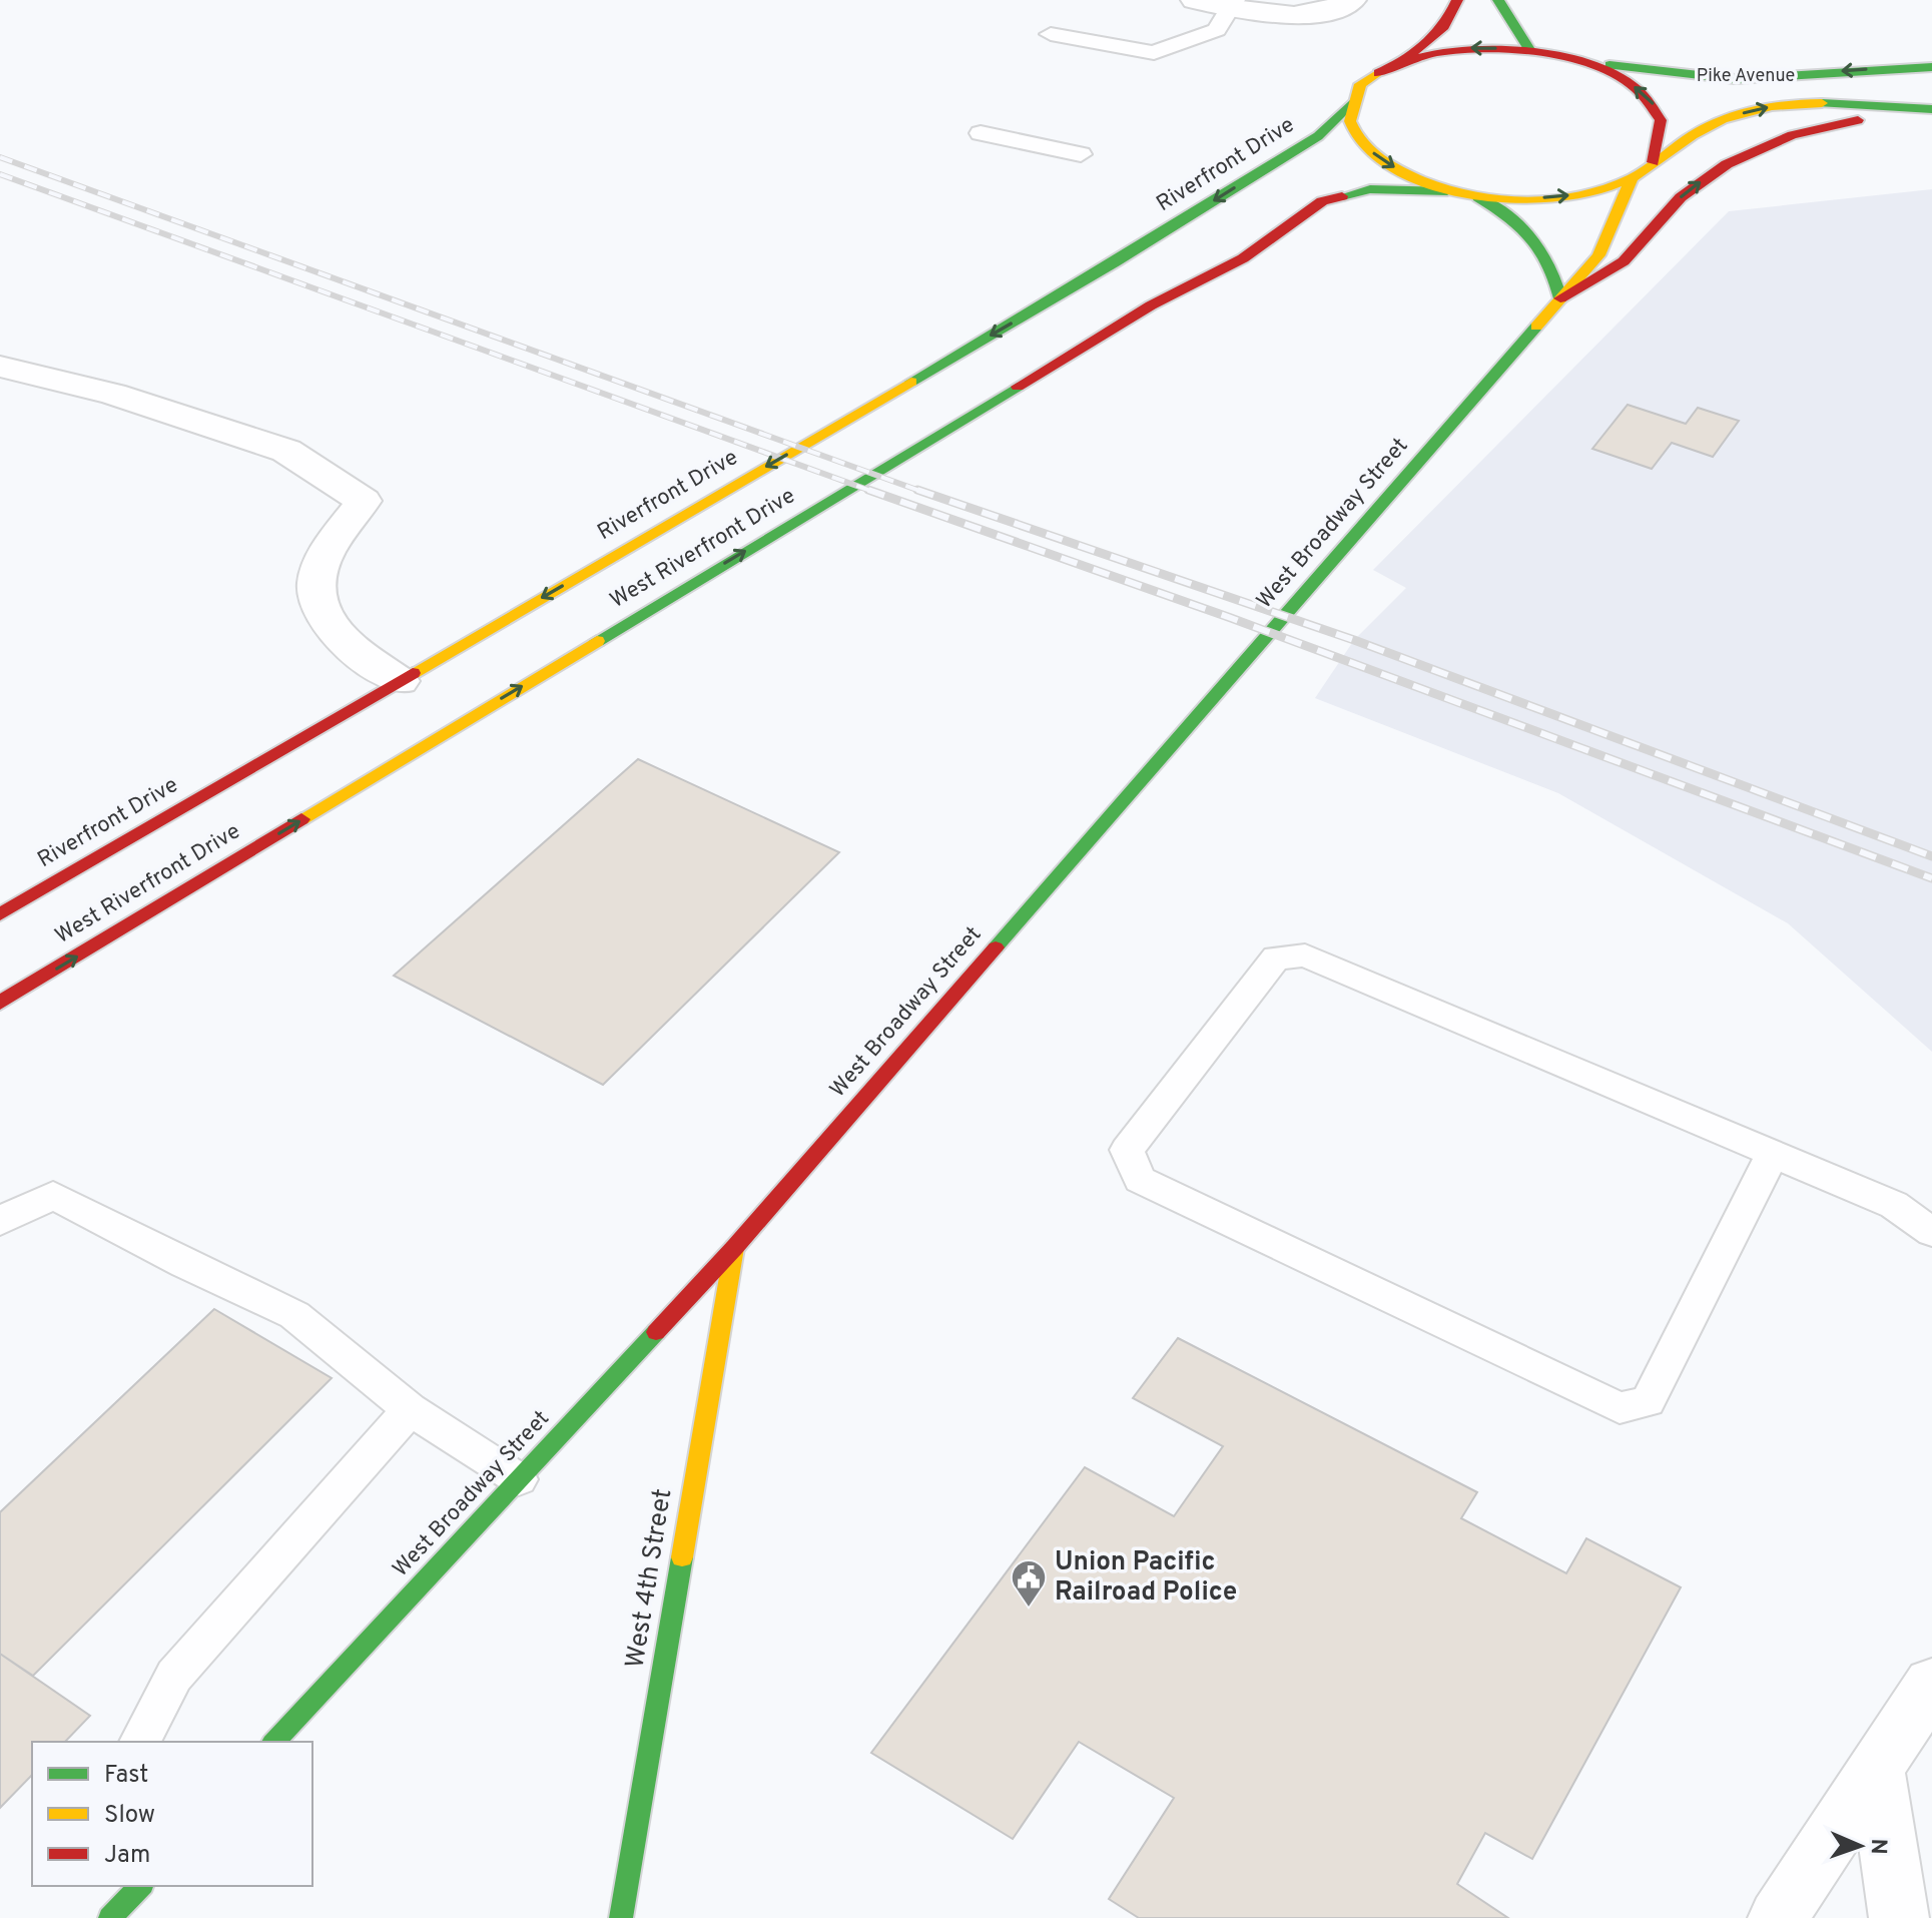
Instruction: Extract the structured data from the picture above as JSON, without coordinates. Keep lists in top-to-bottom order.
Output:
{
  "streets": {
    "main road": [
      "Pike Avenue",
      "Riverfront Drive",
      "West Broadway Street",
      "West Riverfront Drive",
      "West 4th Street"
    ]
  },
  "crossings": [
    ["Pike Avenue", "West Broadway Street"],
    ["West Broadway Street", "West 4th Street"]
  ],
  "one_way": ["Riverfront Drive", "West Riverfront Drive"],
  "places": {
    "public building": ["Union Pacific Railroad Police"]
  },
  "legend": ["Fast", "Slow", "Jam"],
  "north": "right"
}
